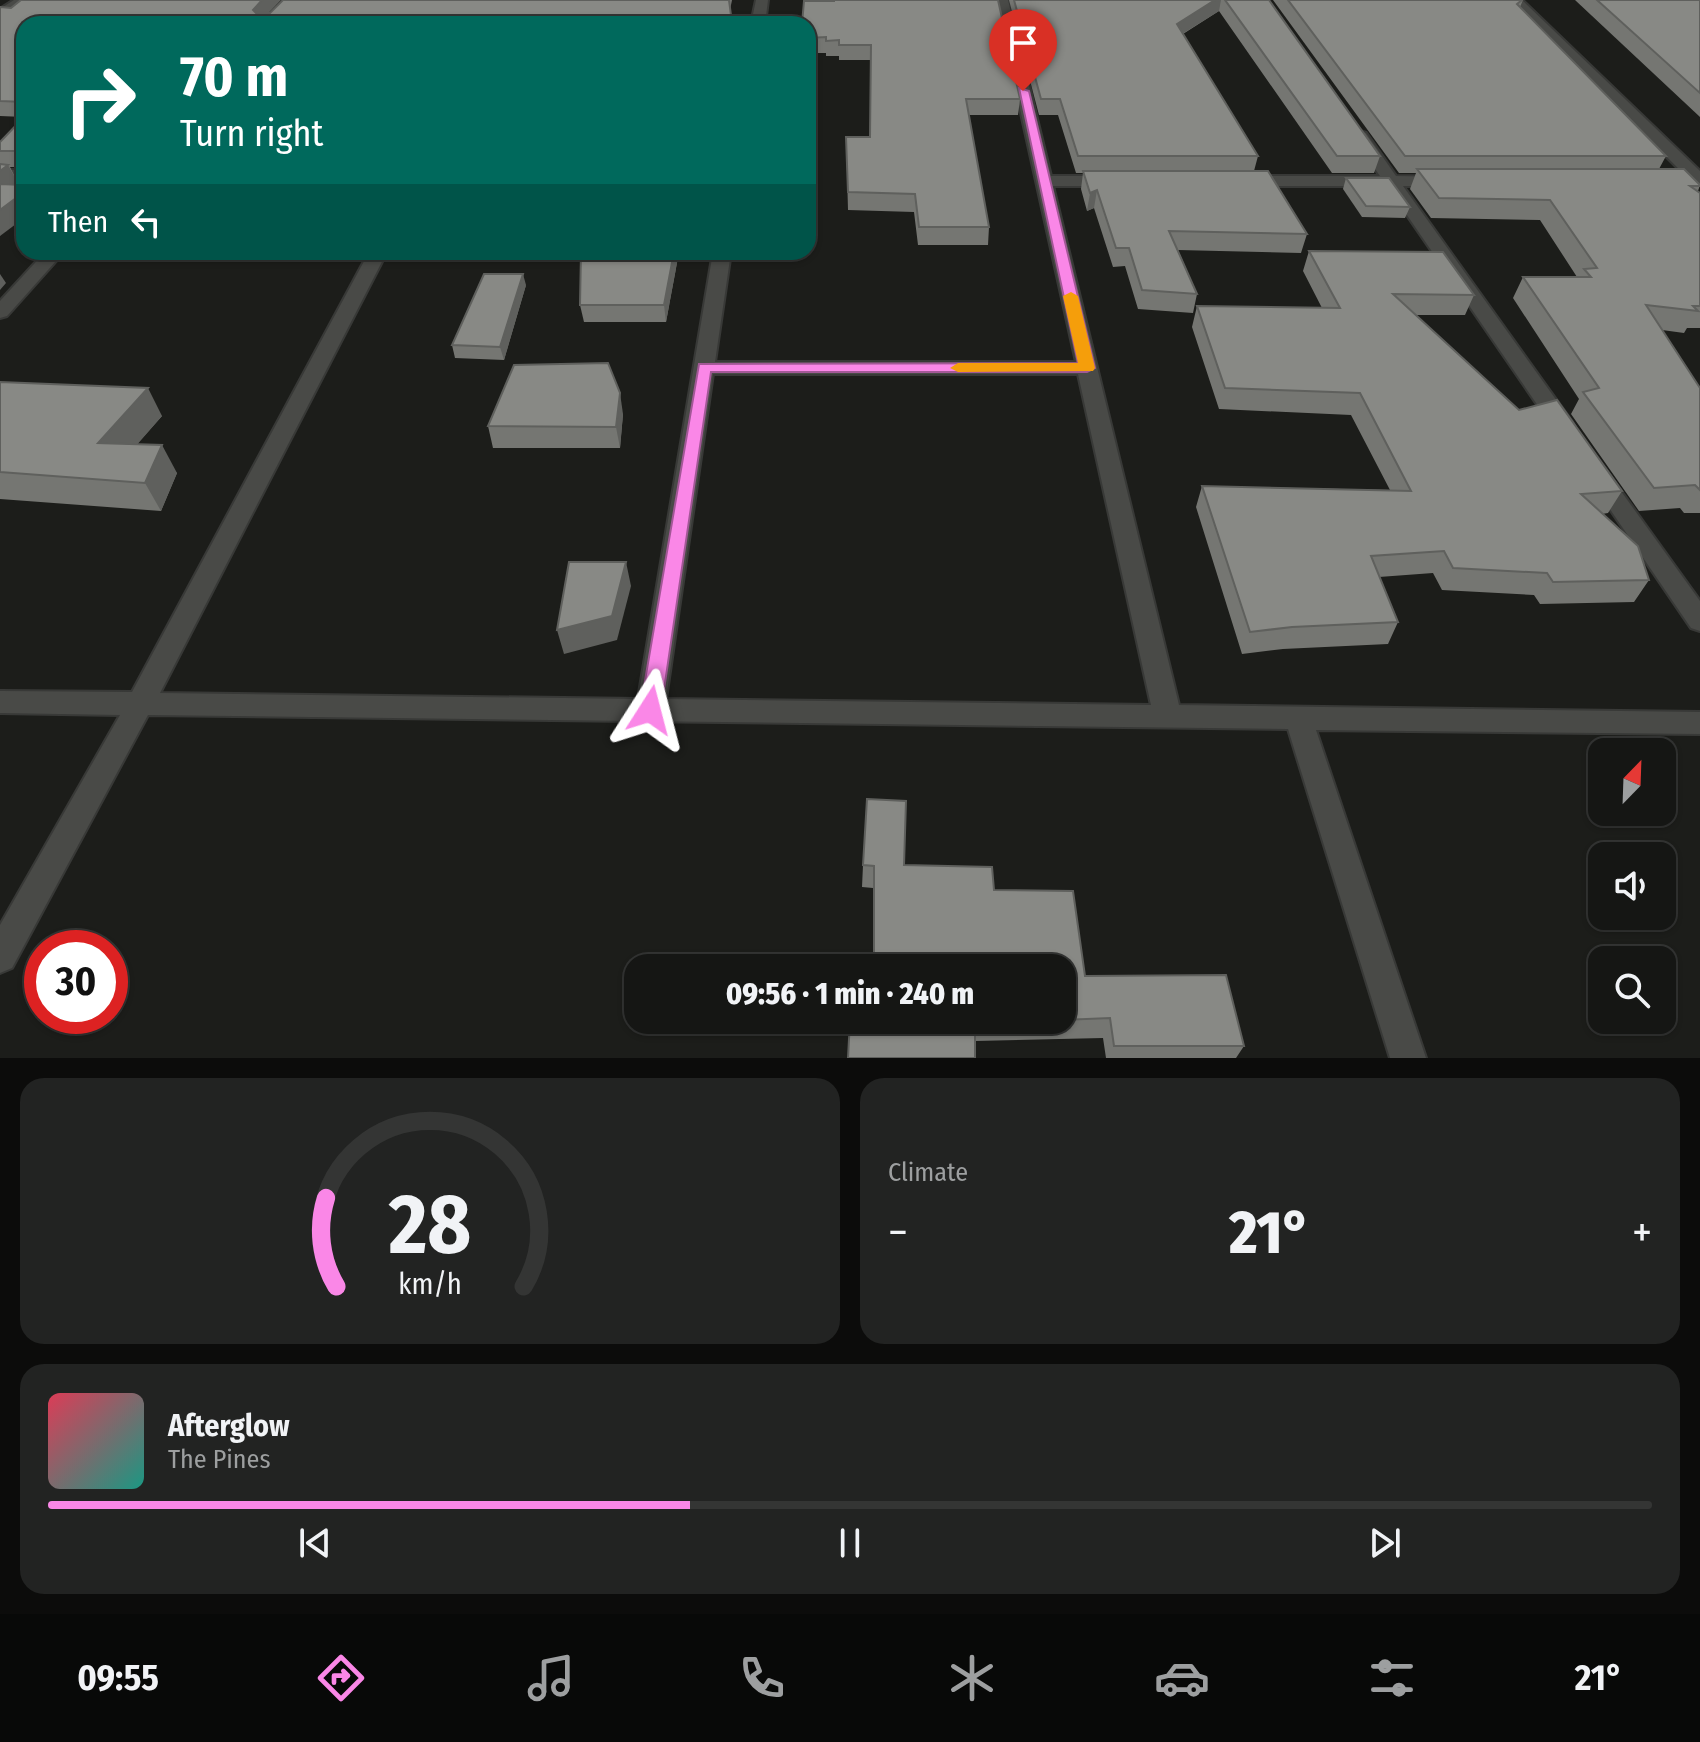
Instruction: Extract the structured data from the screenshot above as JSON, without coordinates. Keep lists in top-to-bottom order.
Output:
{
  "north": "top right",
  "page": {
    "turn": ["70 m", "Turn right"],
    "then": "Then",
    "limit": "30",
    "trip": "09:56 · 1 min · 240 m",
    "tile": "Climate",
    "heat": ["−", "21°", "+"],
    "song": ["Afterglow", "The Pines"],
    "tabs": ["09:55", "21°"],
    "gauge": ["28", "km/h"]
  }
}
